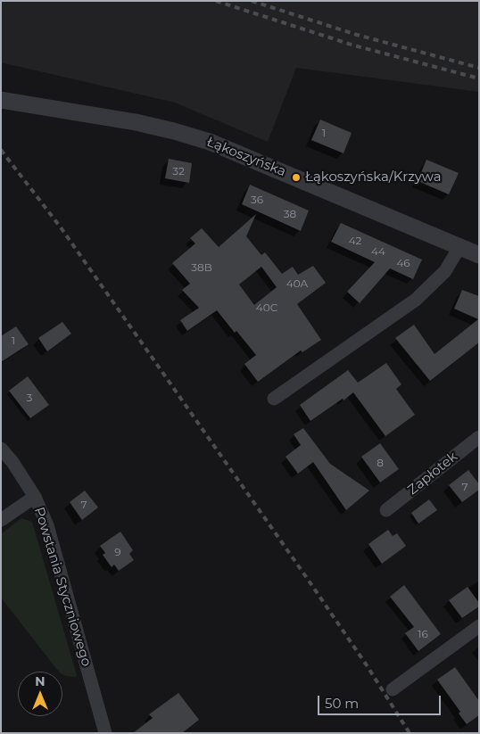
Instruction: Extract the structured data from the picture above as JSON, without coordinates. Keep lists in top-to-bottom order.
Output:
{
  "streets": {
    "street": ["Łąkoszyńska", "Zapłotek", "Powstania Styczniowego"]
  },
  "places": ["Łąkoszyńska/Krzywa"],
  "house_numbers": [
    "1",
    "32",
    "36",
    "38",
    "42",
    "44",
    "46",
    "38B",
    "40A",
    "40C",
    "1",
    "3",
    "8",
    "7",
    "7",
    "9",
    "16"
  ],
  "scale_bar": "50 m",
  "north": "top"
}
